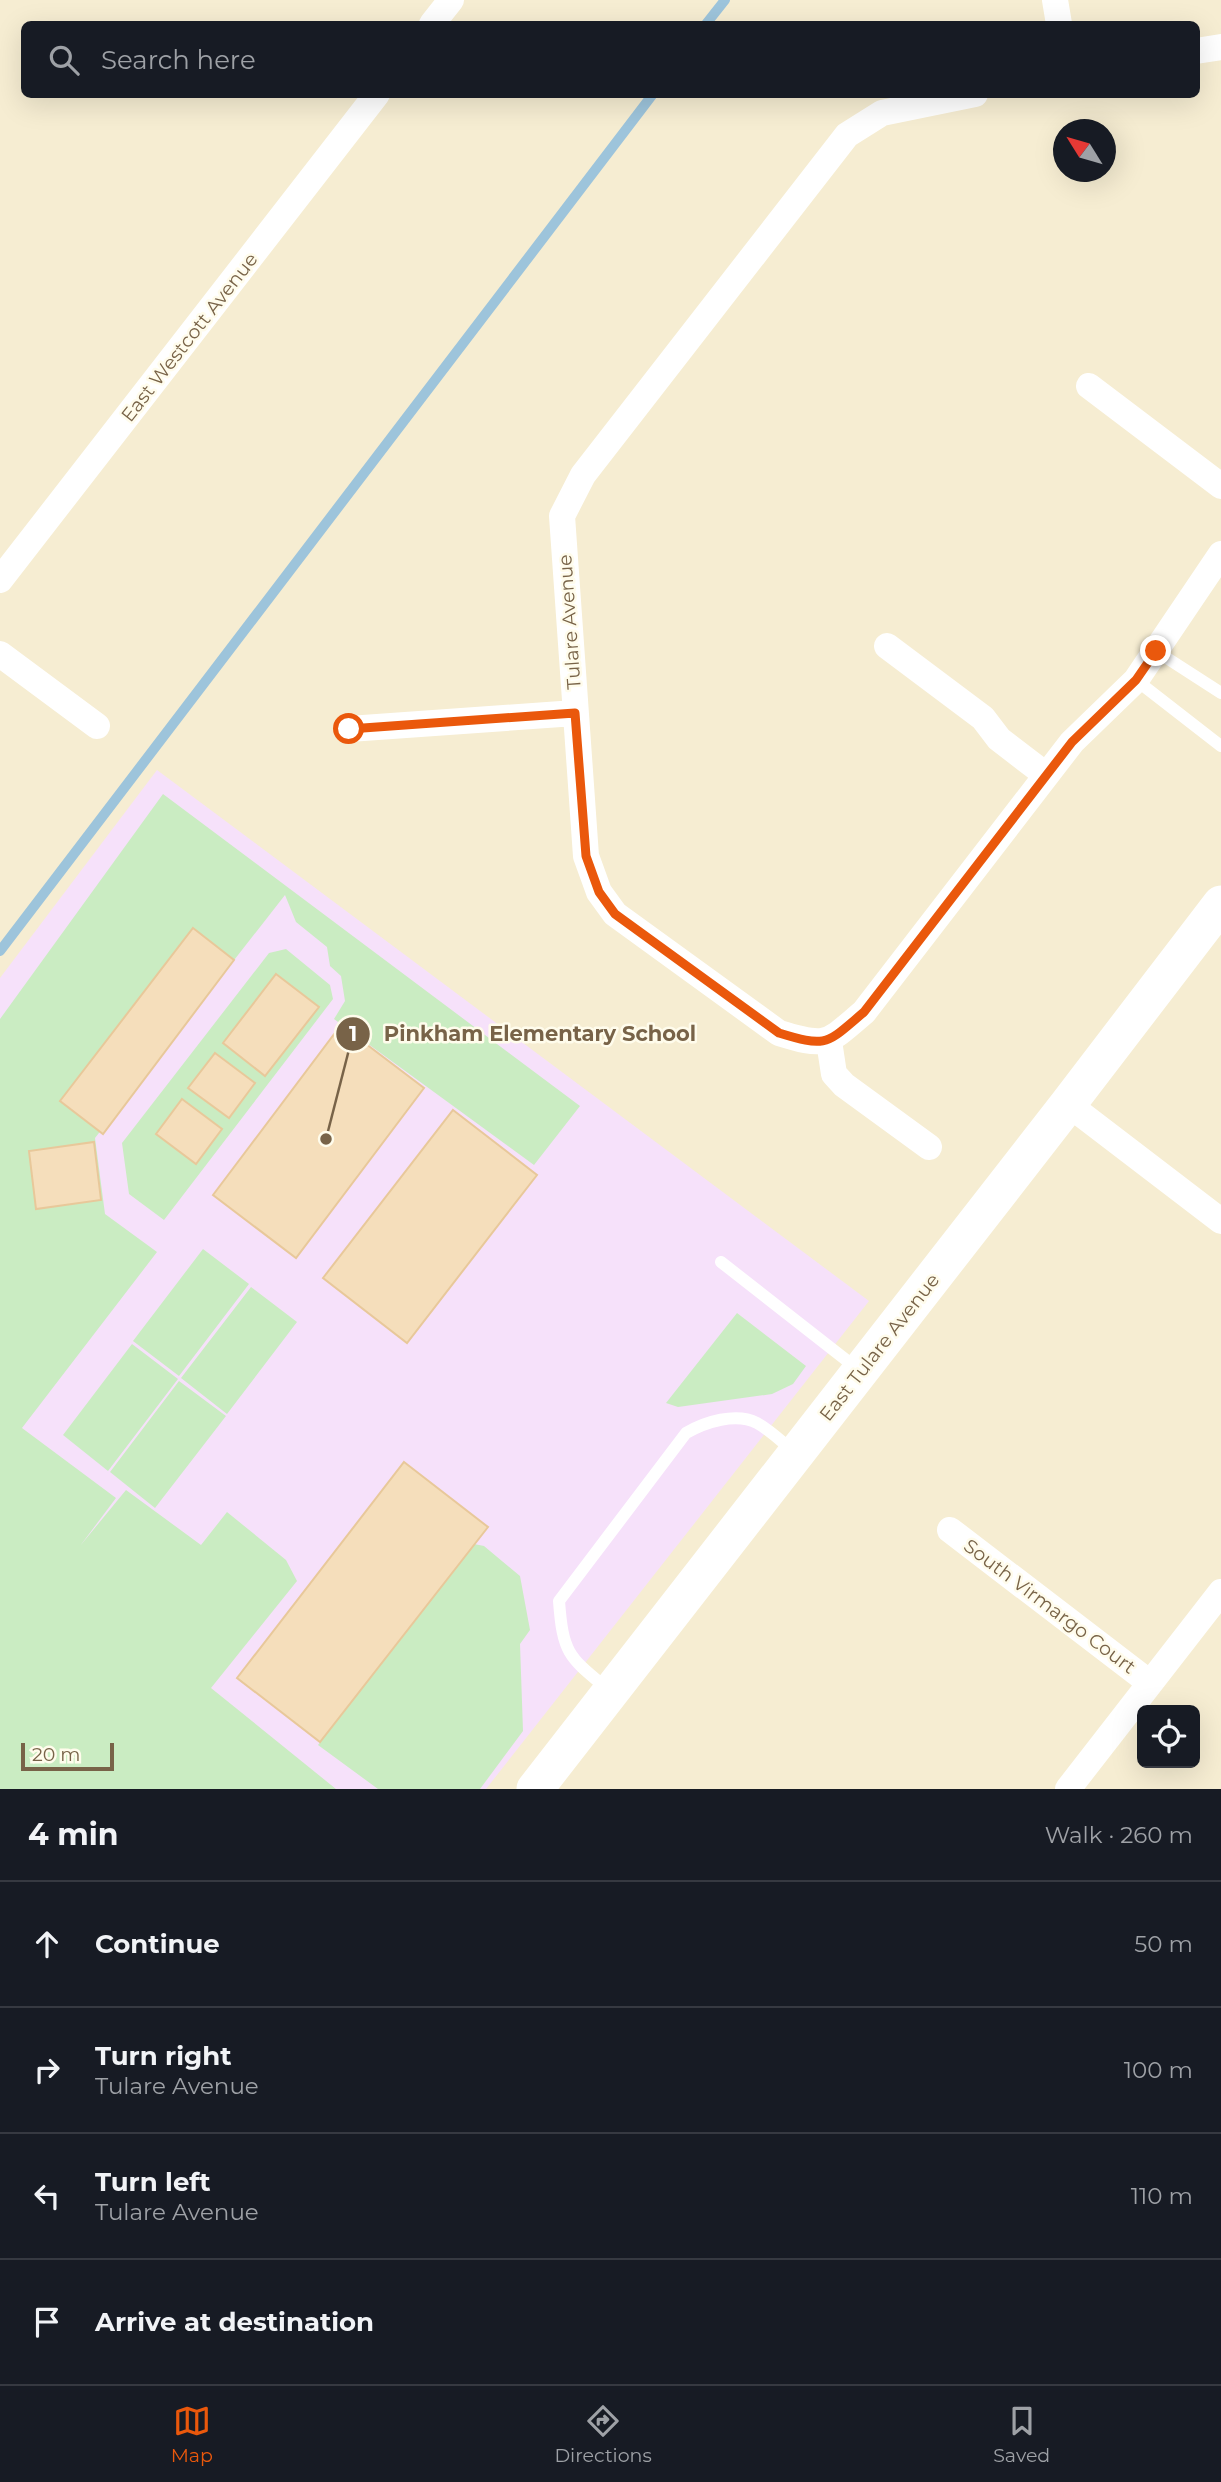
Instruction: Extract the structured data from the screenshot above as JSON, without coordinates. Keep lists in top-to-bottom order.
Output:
{
  "streets": {
    "street": [
      "East Westcott Avenue",
      "Tulare Avenue",
      "East Tulare Avenue",
      "South Virmargo Court"
    ]
  },
  "places": ["Pinkham Elementary School"],
  "scale_bar": "20 m",
  "north": "top left",
  "page": {
    "search": "Search here",
    "scale": "20 m",
    "heading": ["4 min", "Walk · 260 m"],
    "list": [
      ["Continue", "50 m"],
      ["Turn right", "Tulare Avenue", "100 m"],
      ["Turn left", "Tulare Avenue", "110 m"],
      "Arrive at destination"
    ],
    "nav": ["Map", "Directions", "Saved"]
  }
}
